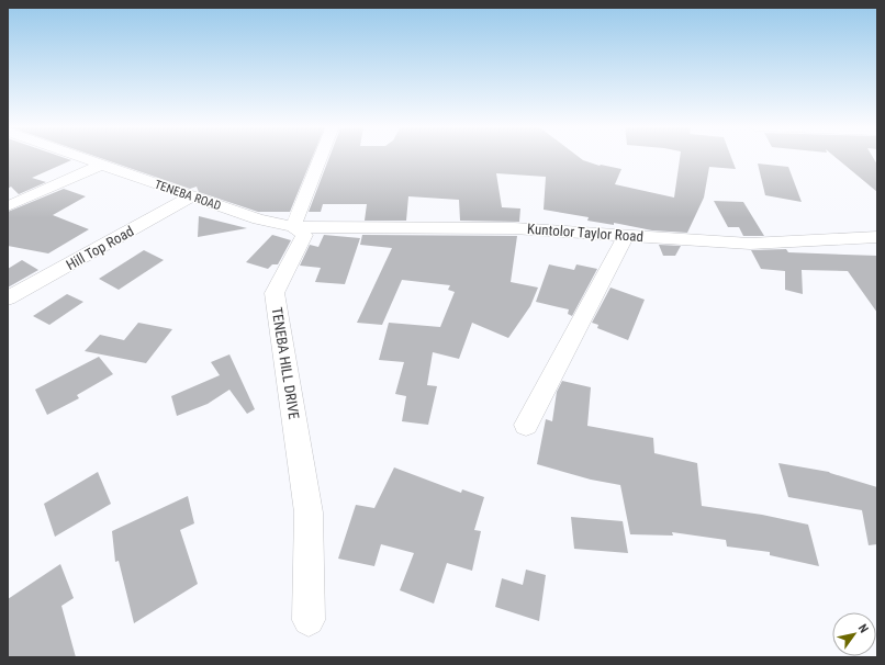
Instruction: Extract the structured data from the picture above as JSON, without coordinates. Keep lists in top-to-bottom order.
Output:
{
  "streets": {
    "street": [
      "TENEBA ROAD",
      "Kuntolor Taylor Road",
      "Hill Top Road",
      "TENEBA HILL DRIVE"
    ]
  },
  "crossings": [
    ["TENEBA ROAD", "Kuntolor Taylor Road"],
    ["TENEBA ROAD", "Hill Top Road"],
    ["TENEBA ROAD", "TENEBA HILL DRIVE"],
    ["Kuntolor Taylor Road", "TENEBA HILL DRIVE"]
  ],
  "north": "top right"
}
